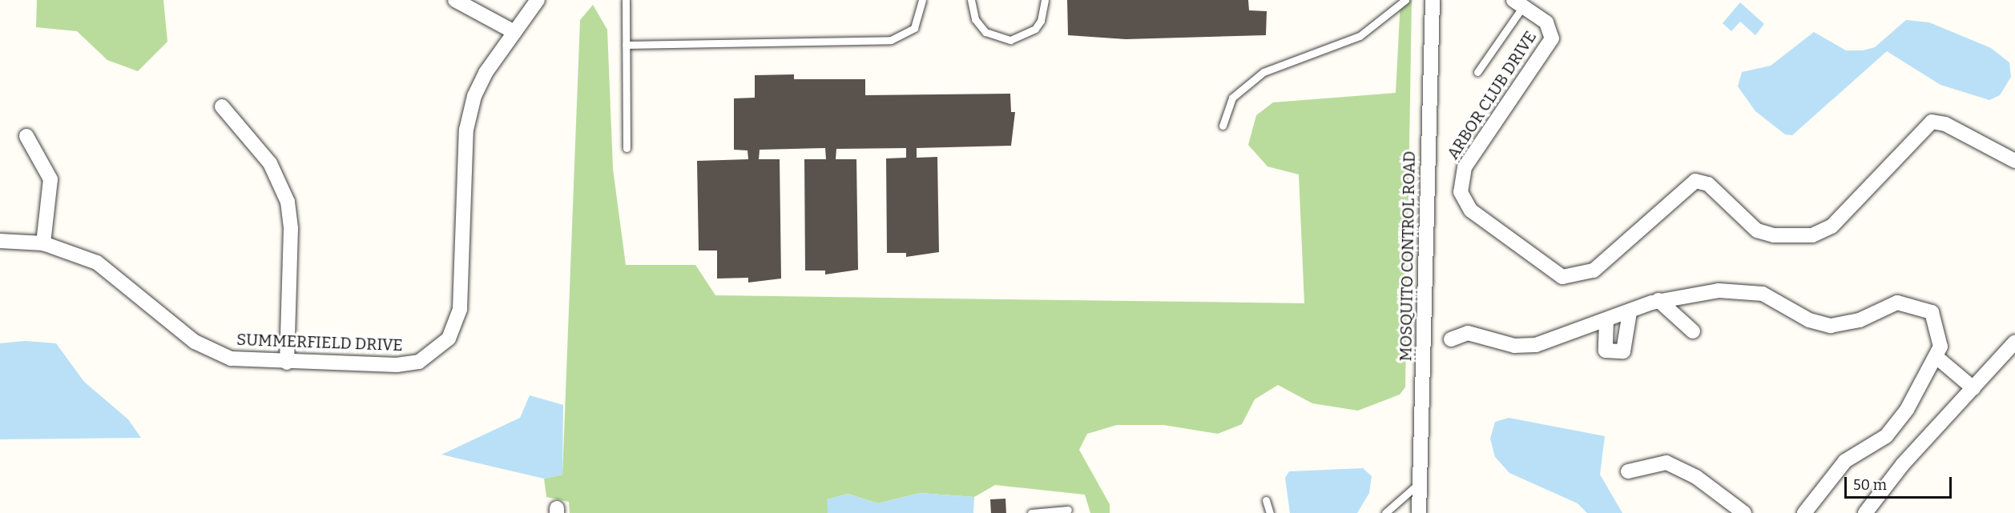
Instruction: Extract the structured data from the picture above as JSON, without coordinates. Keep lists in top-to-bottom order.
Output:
{
  "streets": {
    "street": ["ARBOR CLUB DRIVE", "MOSQUITO CONTROL ROAD", "SUMMERFIELD DRIVE"]
  },
  "scale_bar": "50 m"
}
